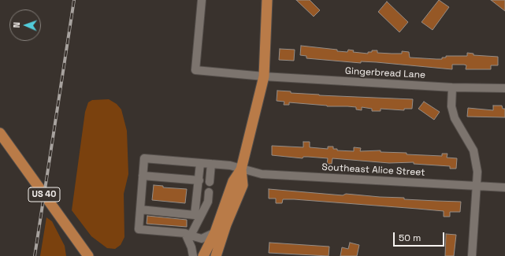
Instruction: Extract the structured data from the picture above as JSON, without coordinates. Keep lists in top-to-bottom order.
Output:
{
  "streets": {
    "main road": ["US 40"],
    "street": ["Gingerbread Lane", "Southeast Alice Street"]
  },
  "scale_bar": "50 m",
  "north": "left"
}
